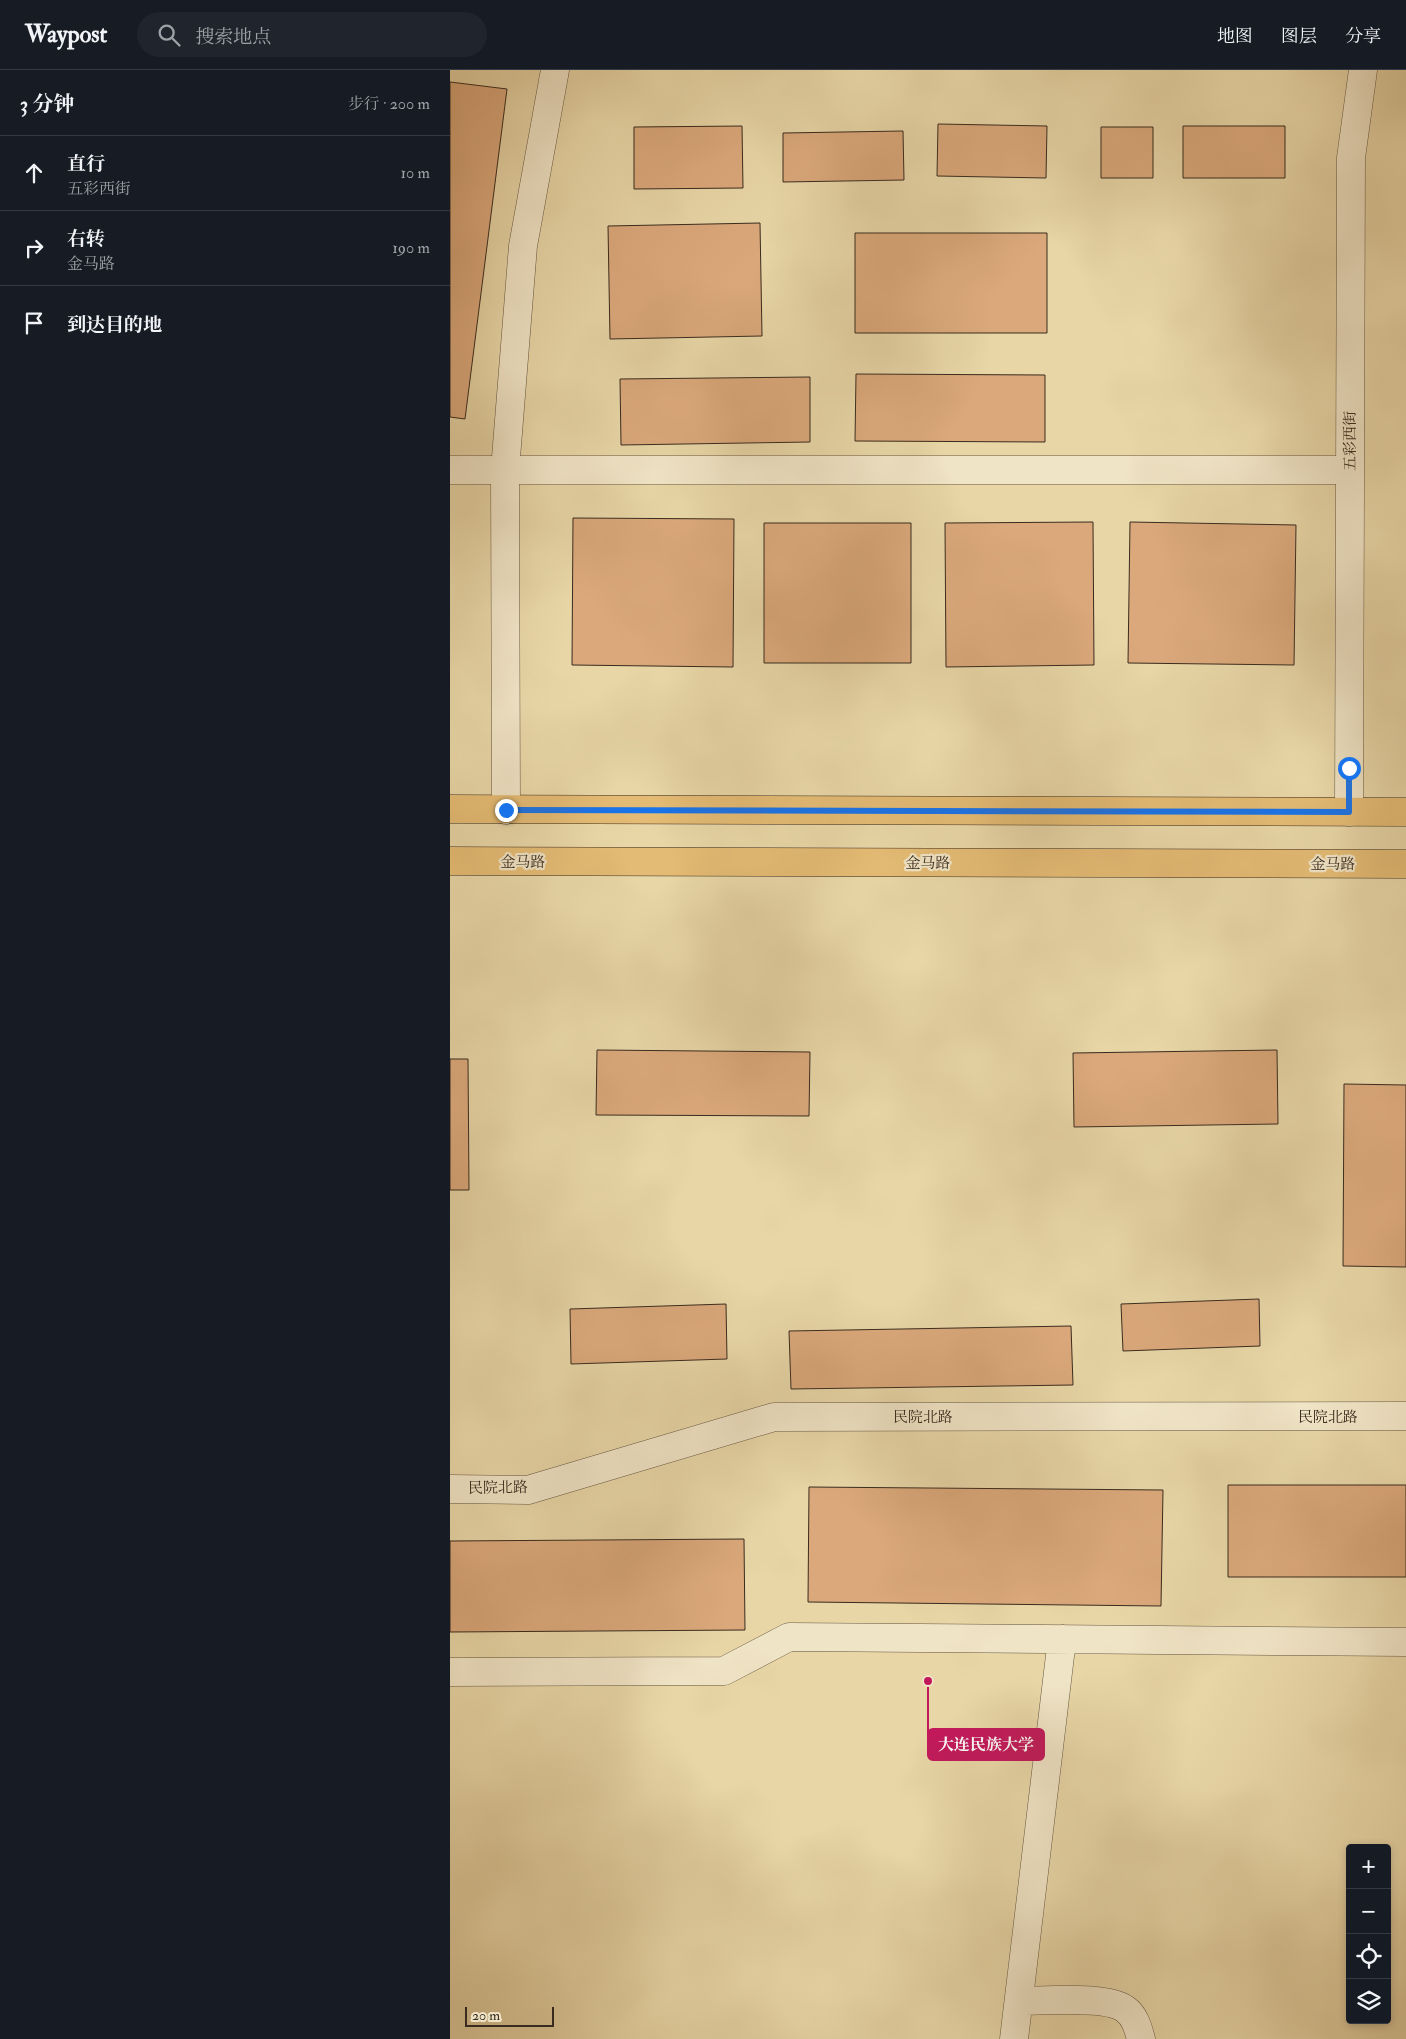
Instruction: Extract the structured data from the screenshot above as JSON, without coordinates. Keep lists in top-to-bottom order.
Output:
{
  "streets": {
    "main road": ["金马路"],
    "street": ["五彩西街", "民院北路"]
  },
  "places": ["大连民族大学"],
  "scale_bar": "20 m",
  "page": {
    "header": "Waypost",
    "search": "搜索地点",
    "nav": ["地图", "图层", "分享"],
    "heading": ["3 分钟", "步行 · 200 m"],
    "list": [
      ["直行", "五彩西街", "10 m"],
      ["右转", "金马路", "190 m"],
      "到达目的地"
    ],
    "map_buttons": ["+", "−"],
    "scale": "20 m"
  }
}
